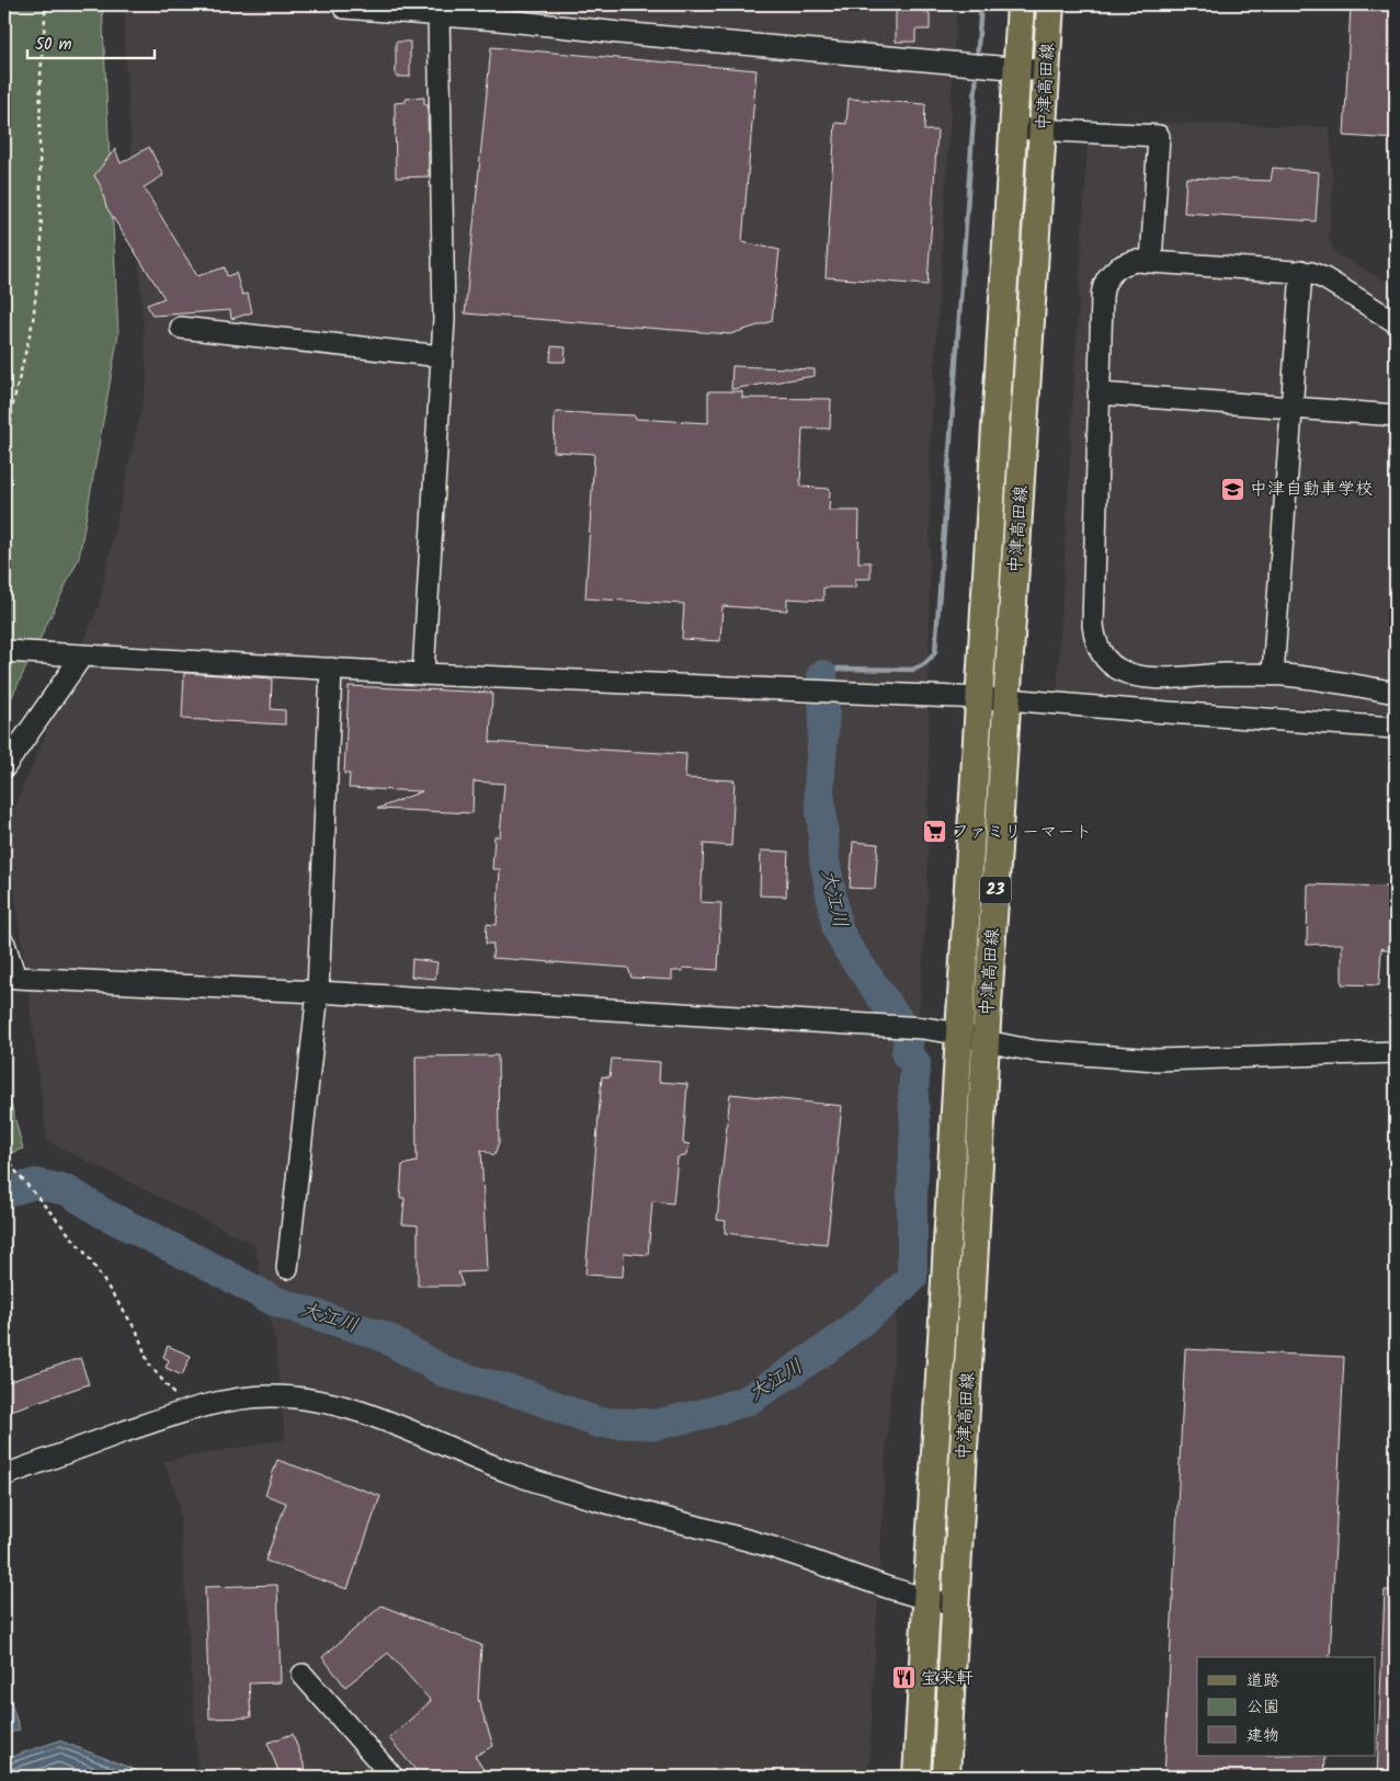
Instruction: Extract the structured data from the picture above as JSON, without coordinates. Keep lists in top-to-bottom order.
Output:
{
  "streets": {
    "main road": ["中津高田線", "23"]
  },
  "water": ["大江川"],
  "places": {
    "school or university": ["中津自動車学校"],
    "supermarket": ["ファミリーマート"],
    "restaurant": ["宝来軒"]
  },
  "legend": ["道路", "公園", "建物"],
  "scale_bar": "50 m"
}
